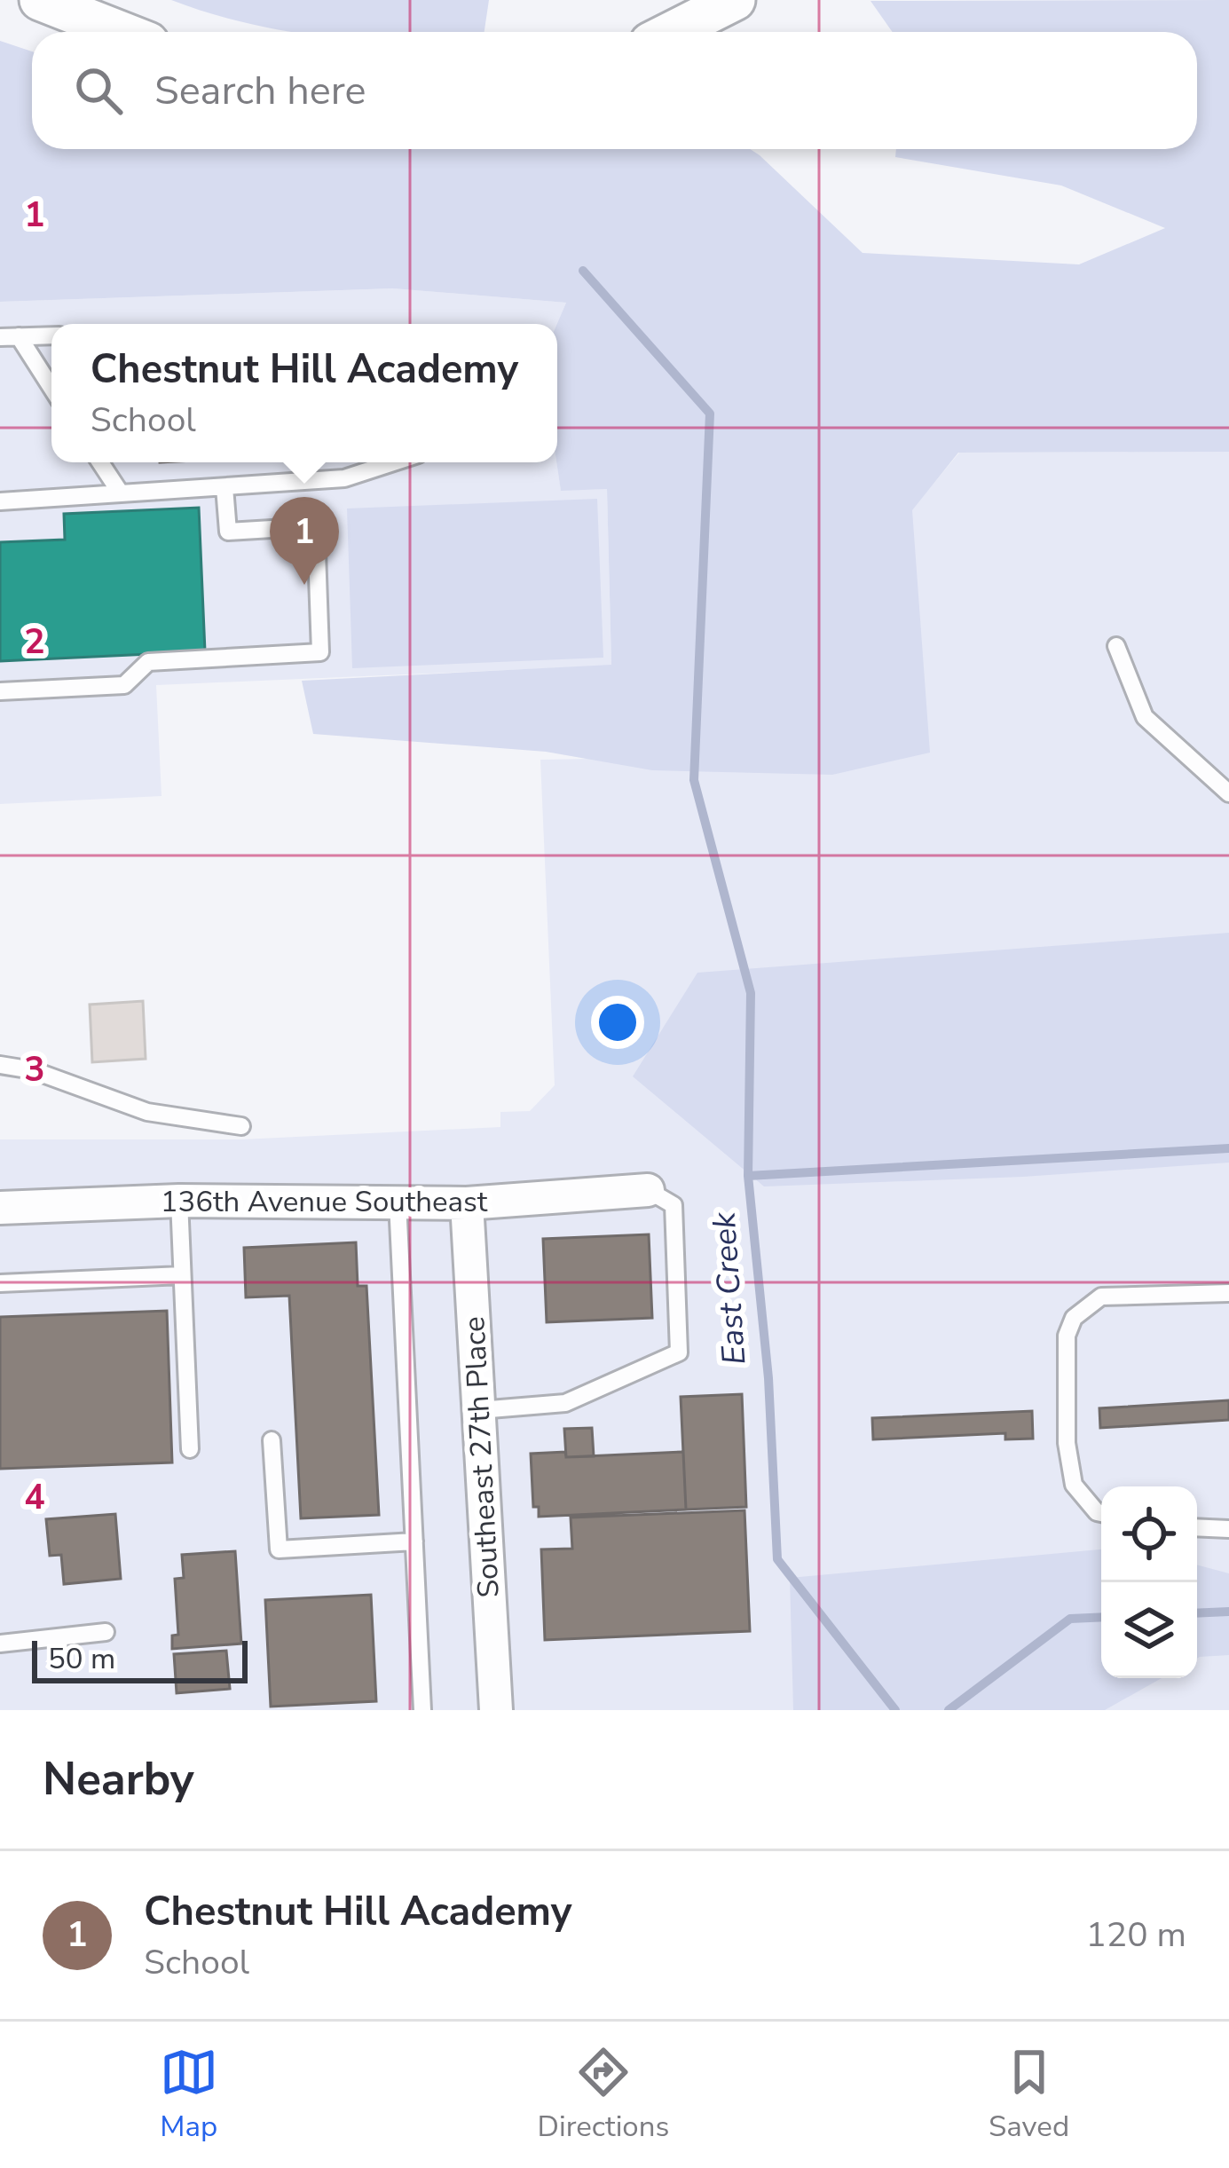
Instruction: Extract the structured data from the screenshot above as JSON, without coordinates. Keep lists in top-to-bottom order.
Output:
{
  "streets": {
    "street": ["136th Avenue Southeast", "Southeast 27th Place"]
  },
  "crossings": [
    ["136th Avenue Southeast", "Southeast 27th Place"]
  ],
  "water": ["East Creek"],
  "scale_bar": "50 m",
  "page": {
    "search": "Search here",
    "popup": ["Chestnut Hill Academy", "School"],
    "pins": "1",
    "scale": "50 m",
    "heading": "Nearby",
    "list": [
      {
        "mark": "1",
        "name": "Chestnut Hill Academy",
        "note": "School",
        "value": "120 m"
      }
    ],
    "nav": ["Map", "Directions", "Saved"]
  },
  "grid": {
    "rows": [
      "1",
      "2",
      "3",
      "4"
    ]
  }
}
